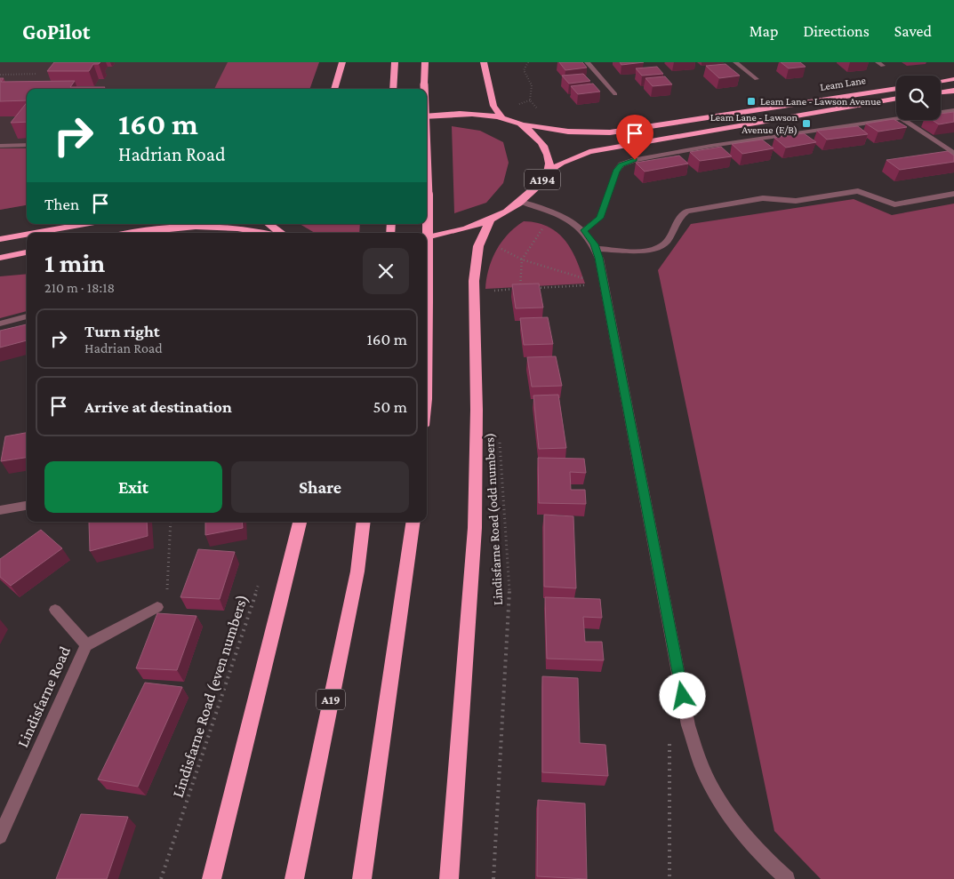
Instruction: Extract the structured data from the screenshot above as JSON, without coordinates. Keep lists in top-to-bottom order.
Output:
{
  "streets": {
    "highway": ["Leam Lane", "A194", "A19"],
    "street": ["Lindisfarne Road"],
    "path": ["Lindisfarne Road (odd numbers)", "Lindisfarne Road (even numbers)"]
  },
  "crossings": [
    ["Leam Lane", "A194"]
  ],
  "places": {
    "transit": ["Leam Lane - Lawson Avenue", "Leam Lane - Lawson Avenue (E/B)"]
  },
  "page": {
    "header": "GoPilot",
    "nav": ["Map", "Directions", "Saved"],
    "turn": ["160 m", "Hadrian Road"],
    "then": "Then",
    "heading": ["1 min", "210 m · 18:18"],
    "list": [
      {
        "name": "Turn right",
        "note": "Hadrian Road",
        "value": "160 m"
      },
      {
        "name": "Arrive at destination",
        "value": "50 m"
      }
    ],
    "buttons": ["Exit", "Share"]
  }
}
